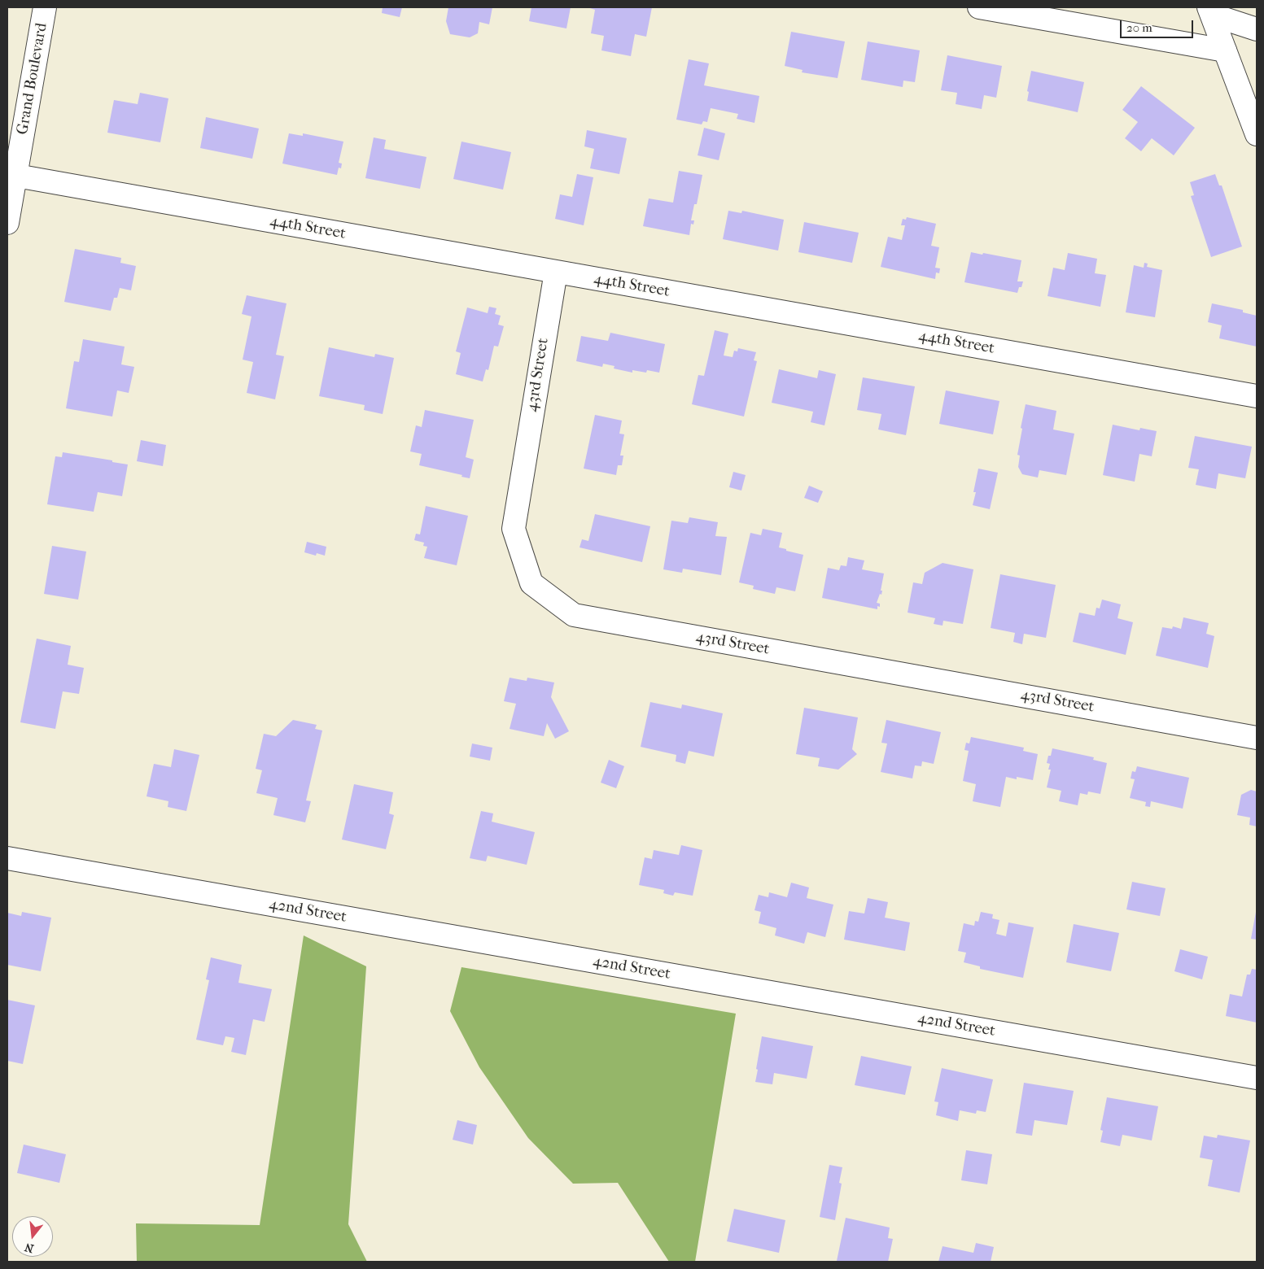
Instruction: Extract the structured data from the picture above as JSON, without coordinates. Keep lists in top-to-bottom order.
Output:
{
  "streets": {
    "street": [
      "Grand Boulevard",
      "44th Street",
      "43rd Street",
      "42nd Street"
    ]
  },
  "crossings": [
    ["Grand Boulevard", "44th Street"],
    ["44th Street", "43rd Street"]
  ],
  "scale_bar": "20 m",
  "north": "bottom"
}
